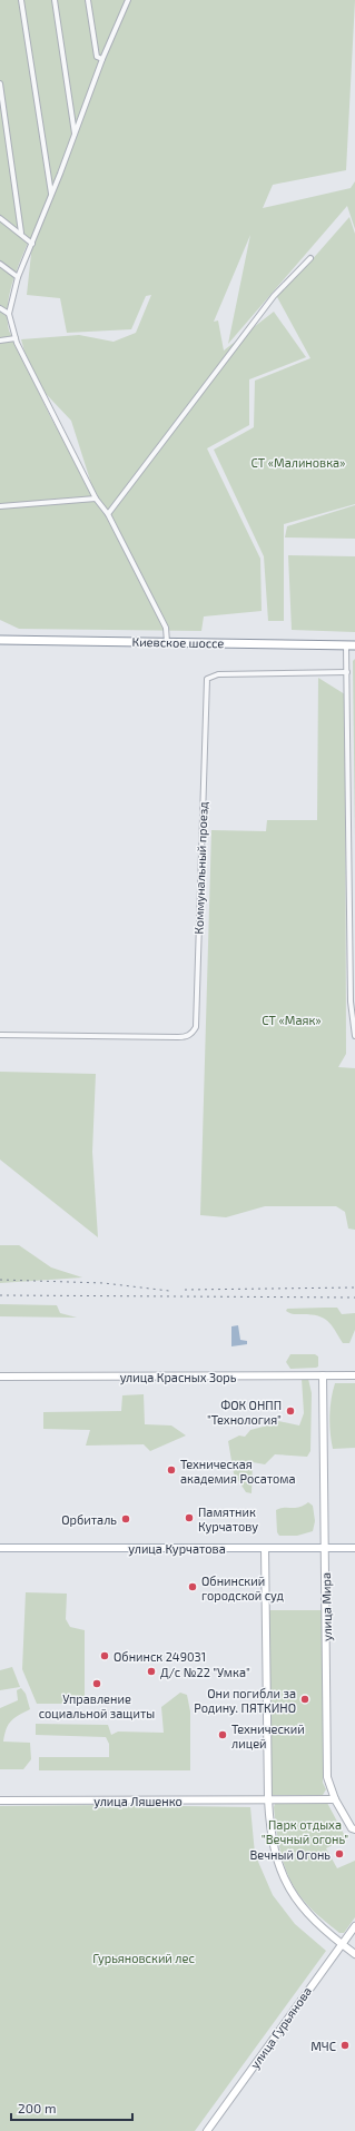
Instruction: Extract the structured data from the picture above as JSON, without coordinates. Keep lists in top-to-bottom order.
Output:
{
  "streets": {
    "highway": ["Киевское шоссе"],
    "street": [
      "Коммунальный проезд",
      "улица Красных Зорь",
      "улица Курчатова",
      "улица Мира",
      "улица Ляшенко",
      "улица Гурьянова"
    ]
  },
  "crossings": [
    ["улица Красных Зорь", "улица Мира"],
    ["улица Курчатова", "улица Мира"],
    ["улица Мира", "улица Ляшенко"]
  ],
  "parks": [
    "СТ «Малиновка»",
    "СТ «Маяк»",
    "Парк отдыха \"Вечный огонь\"",
    "Гурьяновский лес"
  ],
  "places": [
    "ФОК ОНПП \"Технология\"",
    "Техническая академия Росатома",
    "Памятник Курчатову",
    "Орбиталь",
    "Обнинский городской суд",
    "Обнинск 249031",
    "Д/с №22 \"Умка\"",
    "Управление социальной защиты",
    "Они погибли за Родину. ПЯТКИНО",
    "Технический лицей",
    "Вечный Огонь",
    "МЧС"
  ],
  "scale_bar": "200 m"
}
